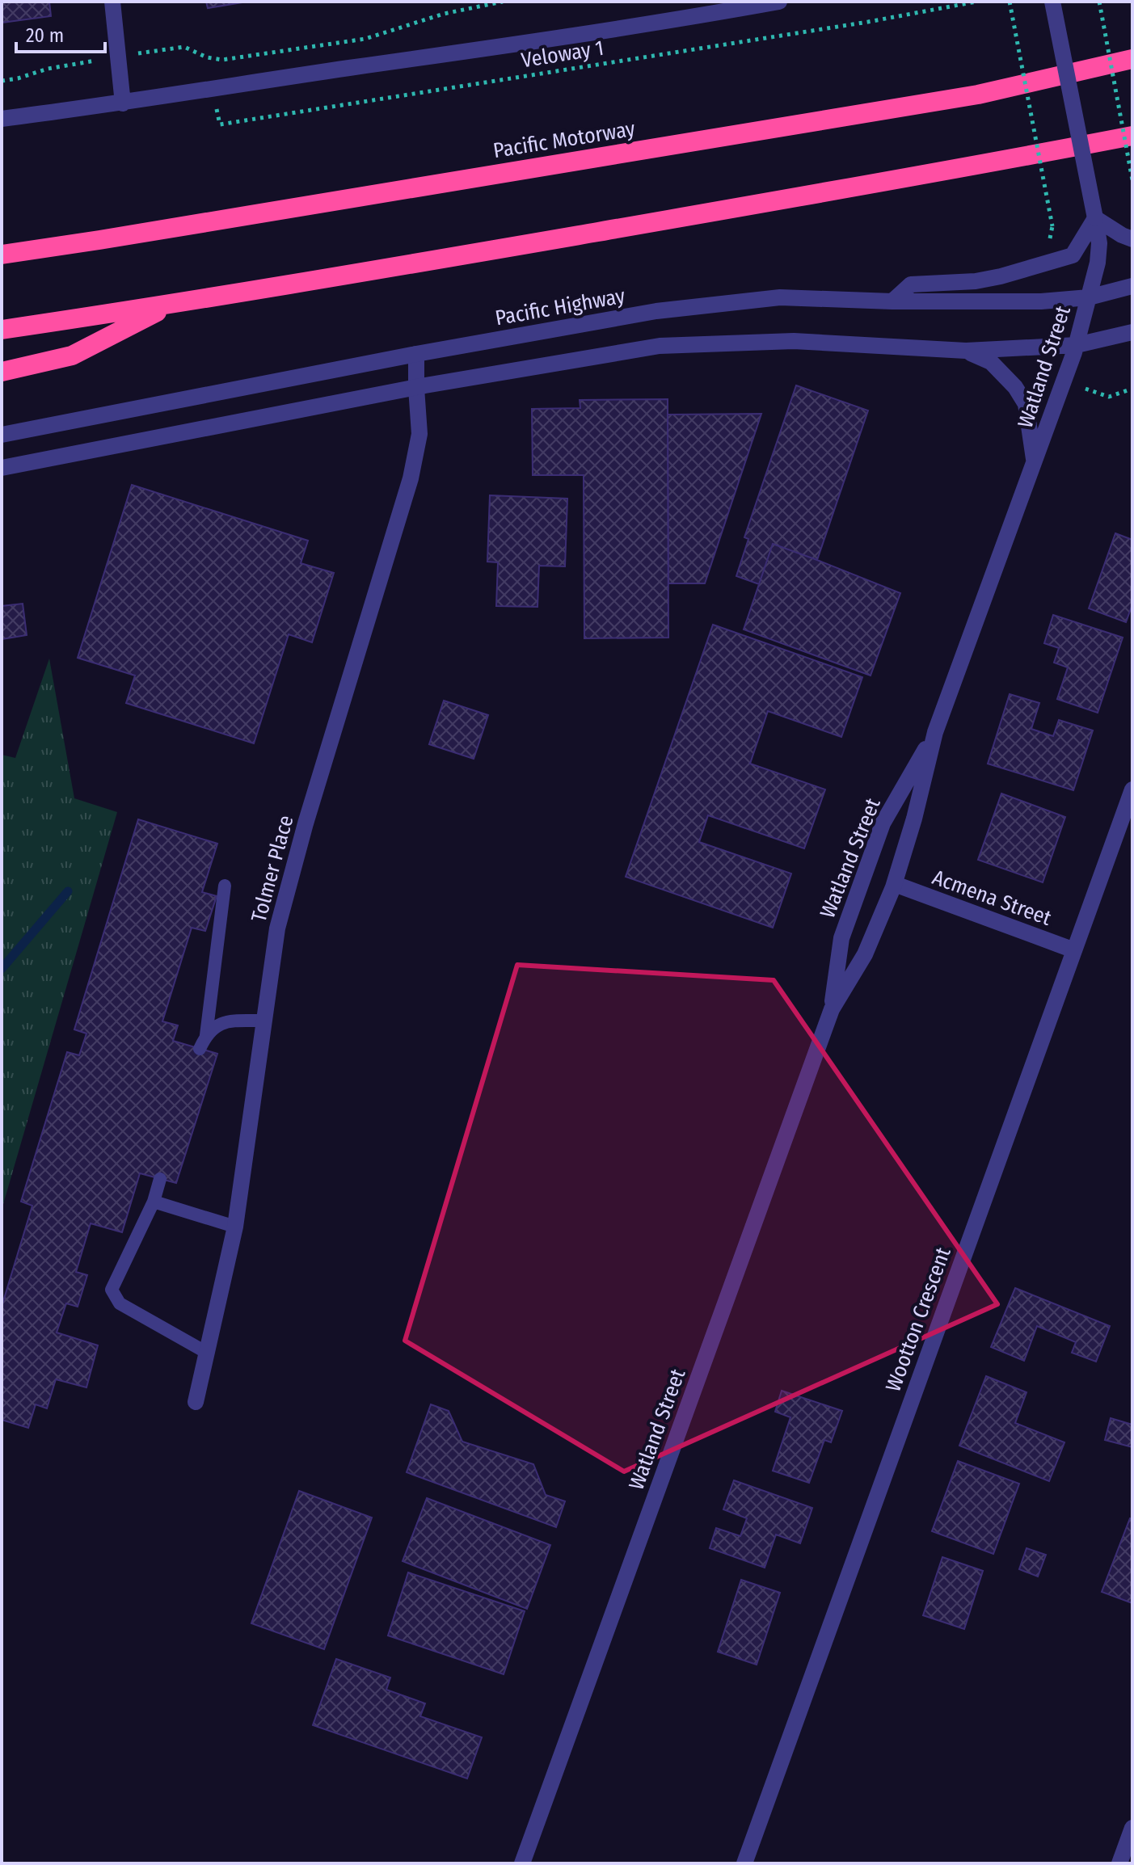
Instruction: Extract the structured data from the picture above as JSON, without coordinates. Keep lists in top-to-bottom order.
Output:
{
  "streets": {
    "highway": ["Pacific Motorway"],
    "street": [
      "Pacific Highway",
      "Watland Street",
      "Tolmer Place",
      "Acmena Street",
      "Wootton Crescent"
    ],
    "path": ["Veloway 1"]
  },
  "crossings": [
    ["Pacific Highway", "Watland Street"],
    ["Pacific Highway", "Tolmer Place"],
    ["Watland Street", "Acmena Street"],
    ["Acmena Street", "Wootton Crescent"]
  ],
  "scale_bar": "20 m"
}
